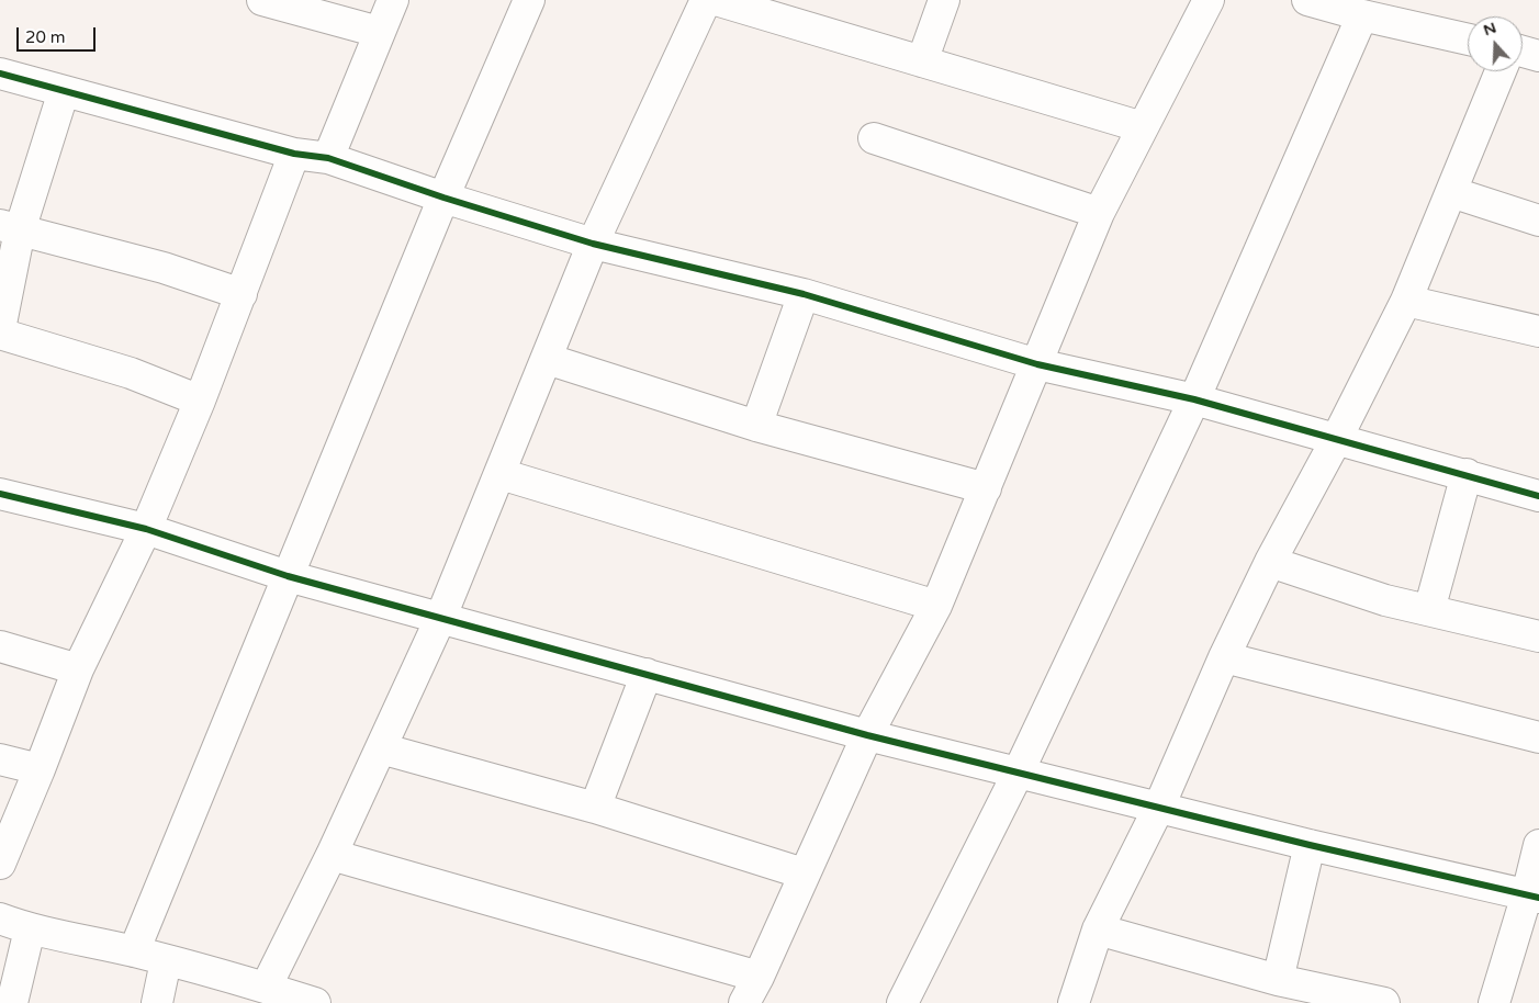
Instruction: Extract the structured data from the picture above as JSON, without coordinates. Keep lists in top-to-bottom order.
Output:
{
  "scale_bar": "20 m",
  "north": "top"
}
